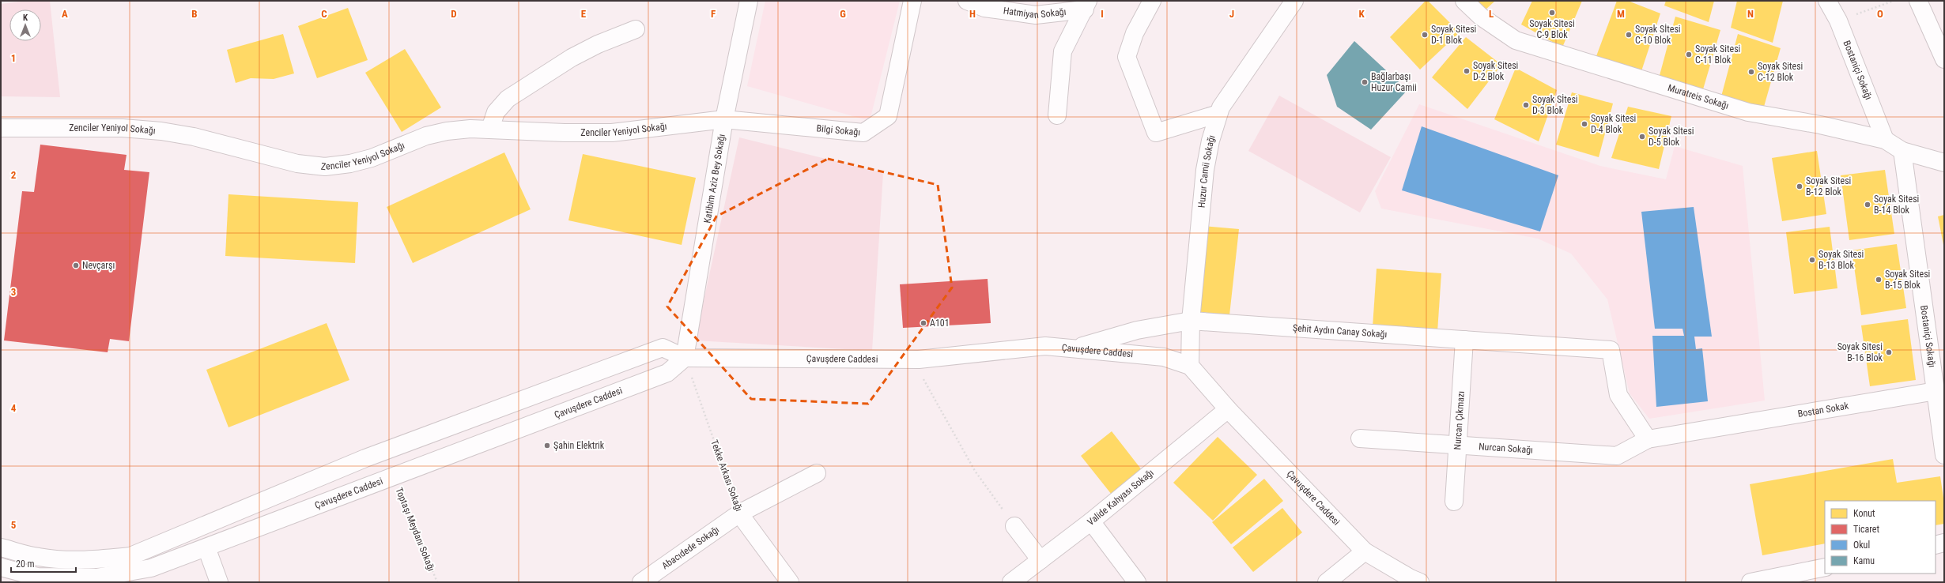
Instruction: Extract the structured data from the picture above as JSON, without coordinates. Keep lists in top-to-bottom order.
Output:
{
  "streets": {
    "street": [
      "Hatmiyan Sokağı",
      "Bostaniçi Sokağı",
      "Muratreis Sokağı",
      "Zenciler Yeniyol Sokağı",
      "Bilgi Sokağı",
      "Huzur Camii Sokağı",
      "Katibim Aziz Bey Sokağı",
      "Şehit Aydın Canay Sokağı",
      "Çavuşdere Caddesi",
      "Bostan Sokak",
      "Nurcan Çıkmazı",
      "Nurcan Sokağı",
      "Tekke Arkası Sokağı",
      "Valide Kahyası Sokağı",
      "Abacıdede Sokağı"
    ],
    "path": ["Toptaşı Meydanı Sokağı"]
  },
  "crossings": [
    ["Bostaniçi Sokağı", "Muratreis Sokağı"],
    ["Bostaniçi Sokağı", "Bostan Sokak"],
    ["Zenciler Yeniyol Sokağı", "Bilgi Sokağı"],
    ["Zenciler Yeniyol Sokağı", "Katibim Aziz Bey Sokağı"],
    ["Bilgi Sokağı", "Katibim Aziz Bey Sokağı"],
    ["Huzur Camii Sokağı", "Şehit Aydın Canay Sokağı"],
    ["Huzur Camii Sokağı", "Çavuşdere Caddesi"],
    ["Katibim Aziz Bey Sokağı", "Çavuşdere Caddesi"],
    ["Katibim Aziz Bey Sokağı", "Tekke Arkası Sokağı"],
    ["Şehit Aydın Canay Sokağı", "Çavuşdere Caddesi"],
    ["Şehit Aydın Canay Sokağı", "Bostan Sokak"],
    ["Şehit Aydın Canay Sokağı", "Nurcan Çıkmazı"],
    ["Şehit Aydın Canay Sokağı", "Nurcan Sokağı"],
    ["Çavuşdere Caddesi", "Tekke Arkası Sokağı"],
    ["Çavuşdere Caddesi", "Valide Kahyası Sokağı"],
    ["Çavuşdere Caddesi", "Toptaşı Meydanı Sokağı"],
    ["Bostan Sokak", "Nurcan Sokağı"],
    ["Nurcan Çıkmazı", "Nurcan Sokağı"],
    ["Tekke Arkası Sokağı", "Abacıdede Sokağı"]
  ],
  "places": [
    "Soyak Sitesi C-9 Blok",
    "Soyak Sitesi D-1 Blok",
    "Soyak Sİtesi C-10 Blok",
    "Soyak Sitesi C-11 Blok",
    "Soyak Sitesi D-2 Blok",
    "Soyak Sitesi C-12 Blok",
    "Bağlarbaşı Huzur Camii",
    "Soyak Sİtesi D-3 Blok",
    "Soyak Sitesi D-4 Blok",
    "Soyak Sİtesi D-5 Blok",
    "Soyak Sitesi B-12 Blok",
    "Soyak Sitesi B-14 Blok",
    "Soyak Sitesi B-13 Blok",
    "Nevçarşı",
    "Soyak Sitesi B-15 Blok",
    "A101",
    "Soyak Sitesi B-16 Blok",
    "Şahin Elektrik"
  ],
  "legend": [
    "Konut",
    "Ticaret",
    "Okul",
    "Kamu"
  ],
  "scale_bar": "20 m",
  "north": "top",
  "grid": {
    "columns": [
      "A",
      "B",
      "C",
      "D",
      "E",
      "F",
      "G",
      "H",
      "I",
      "J",
      "K",
      "L",
      "M",
      "N",
      "O"
    ],
    "rows": [
      "1",
      "2",
      "3",
      "4",
      "5"
    ]
  }
}
